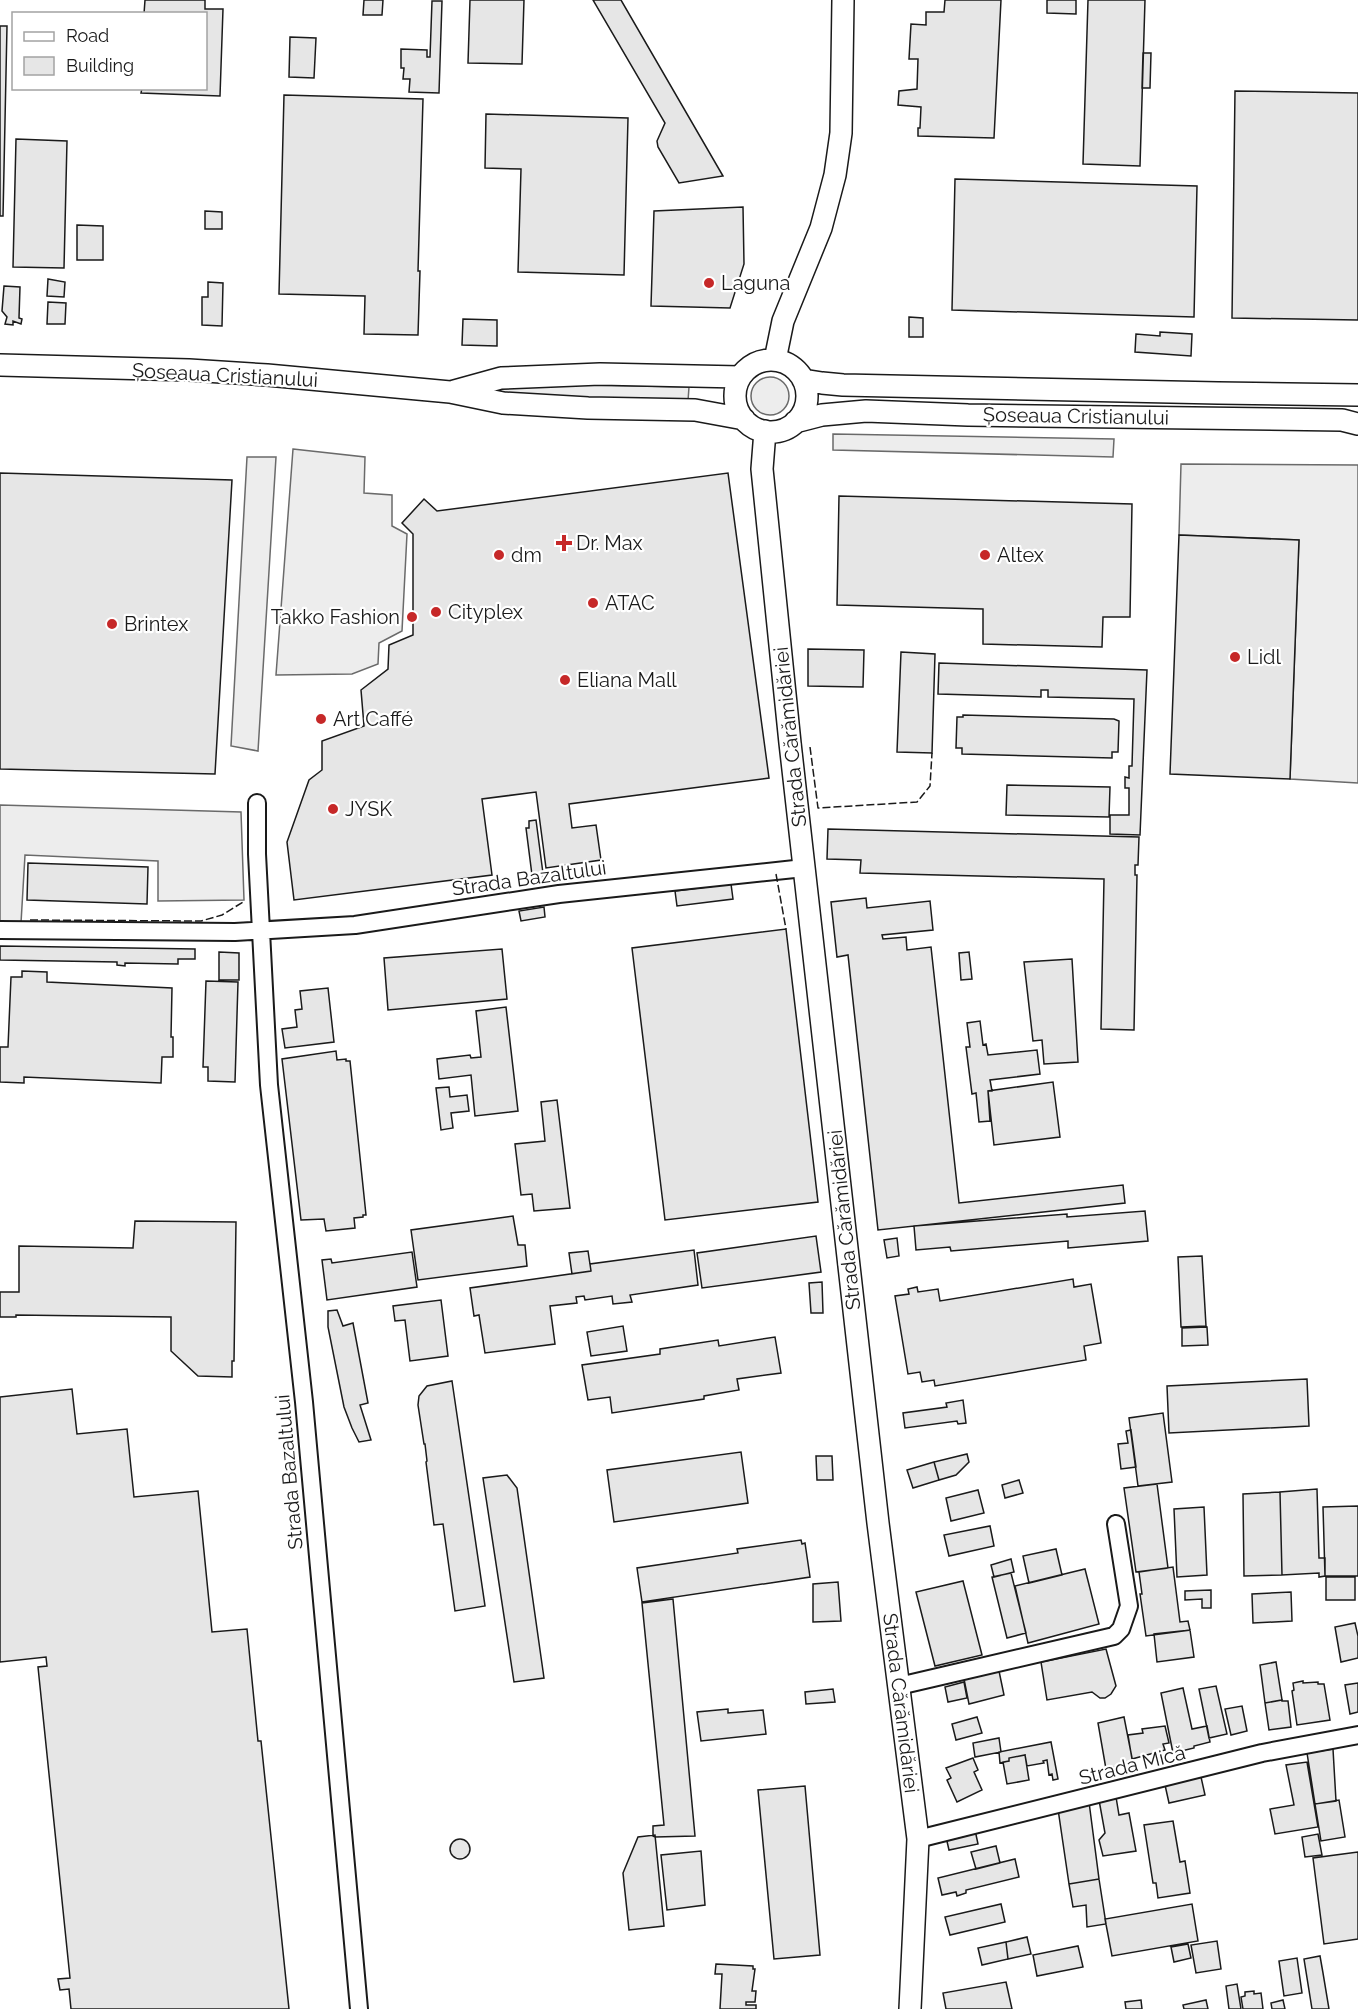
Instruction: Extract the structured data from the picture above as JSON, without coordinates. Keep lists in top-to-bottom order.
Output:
{
  "streets": {
    "street": [
      "Șoseaua Cristianului",
      "Strada Cărămidăriei",
      "Strada Bazaltului",
      "Strada Mică"
    ]
  },
  "crossings": [
    ["Șoseaua Cristianului", "Strada Cărămidăriei"],
    ["Strada Cărămidăriei", "Strada Bazaltului"],
    ["Strada Cărămidăriei", "Strada Mică"]
  ],
  "places": {
    "other": [
      "Laguna",
      "dm",
      "Altex",
      "ATAC",
      "Cityplex",
      "Takko Fashion",
      "Brintex",
      "Lidl",
      "Eliana Mall",
      "Art Caffé",
      "JYSK"
    ],
    "health": ["Dr. Max"]
  },
  "legend": ["Road", "Building"]
}
